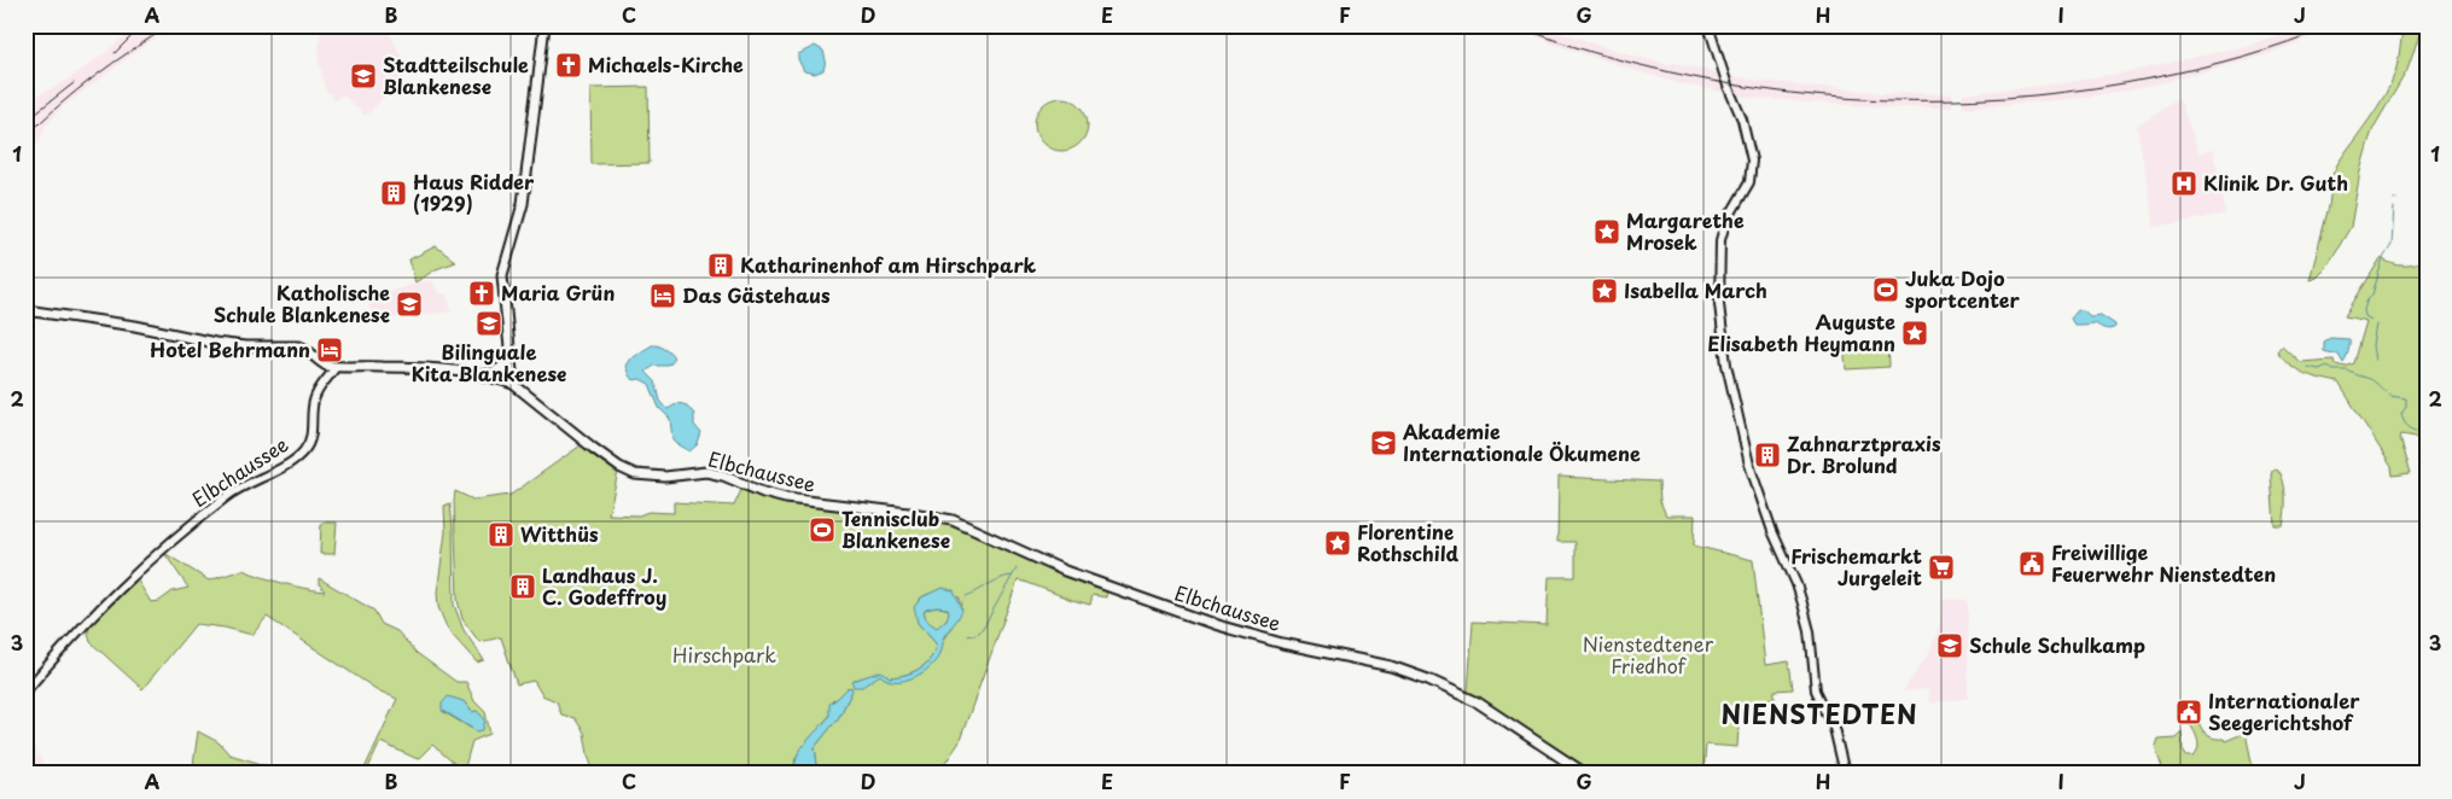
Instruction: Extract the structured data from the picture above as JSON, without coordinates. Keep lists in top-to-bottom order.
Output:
{
  "streets": {
    "main road": ["Elbchaussee"]
  },
  "districts": ["NIENSTEDTEN"],
  "parks": ["Nienstedtener Friedhof", "Hirschpark"],
  "places": {
    "church": ["Michaels-Kirche", "Maria Grün"],
    "school or university": [
      "Stadtteilschule Blankenese",
      "Katholische Schule Blankenese",
      "Bilinguale Kita Blankenese",
      "Akademie Internationale Ökumene",
      "Schule Schulkamp"
    ],
    "hospital": ["Klinik Dr. Guth"],
    "building": [
      "Haus Ridder (1929)",
      "Katharinenhof am Hirschpark",
      "Zahnarztpraxis Dr. Brolund",
      "Witthüs",
      "Landhaus J. C. Godeffroy"
    ],
    "place": [
      "Margarethe Mrosek",
      "Isabella March",
      "Auguste Elisabeth Heymann",
      "Florentine Rothschild"
    ],
    "sports": ["Juka Dojo sportcenter", "Tennisclub Blankenese"],
    "hotel": ["Das Gästehaus", "Hotel Behrmann"],
    "public building": ["Freiwillige Feuerwehr Nienstedten", "Internationaler Seegerichtshof"],
    "supermarket": ["Frischemarkt Jurgeleit"]
  },
  "grid": {
    "columns": [
      "A",
      "B",
      "C",
      "D",
      "E",
      "F",
      "G",
      "H",
      "I",
      "J"
    ],
    "rows": ["1", "2", "3"]
  }
}
